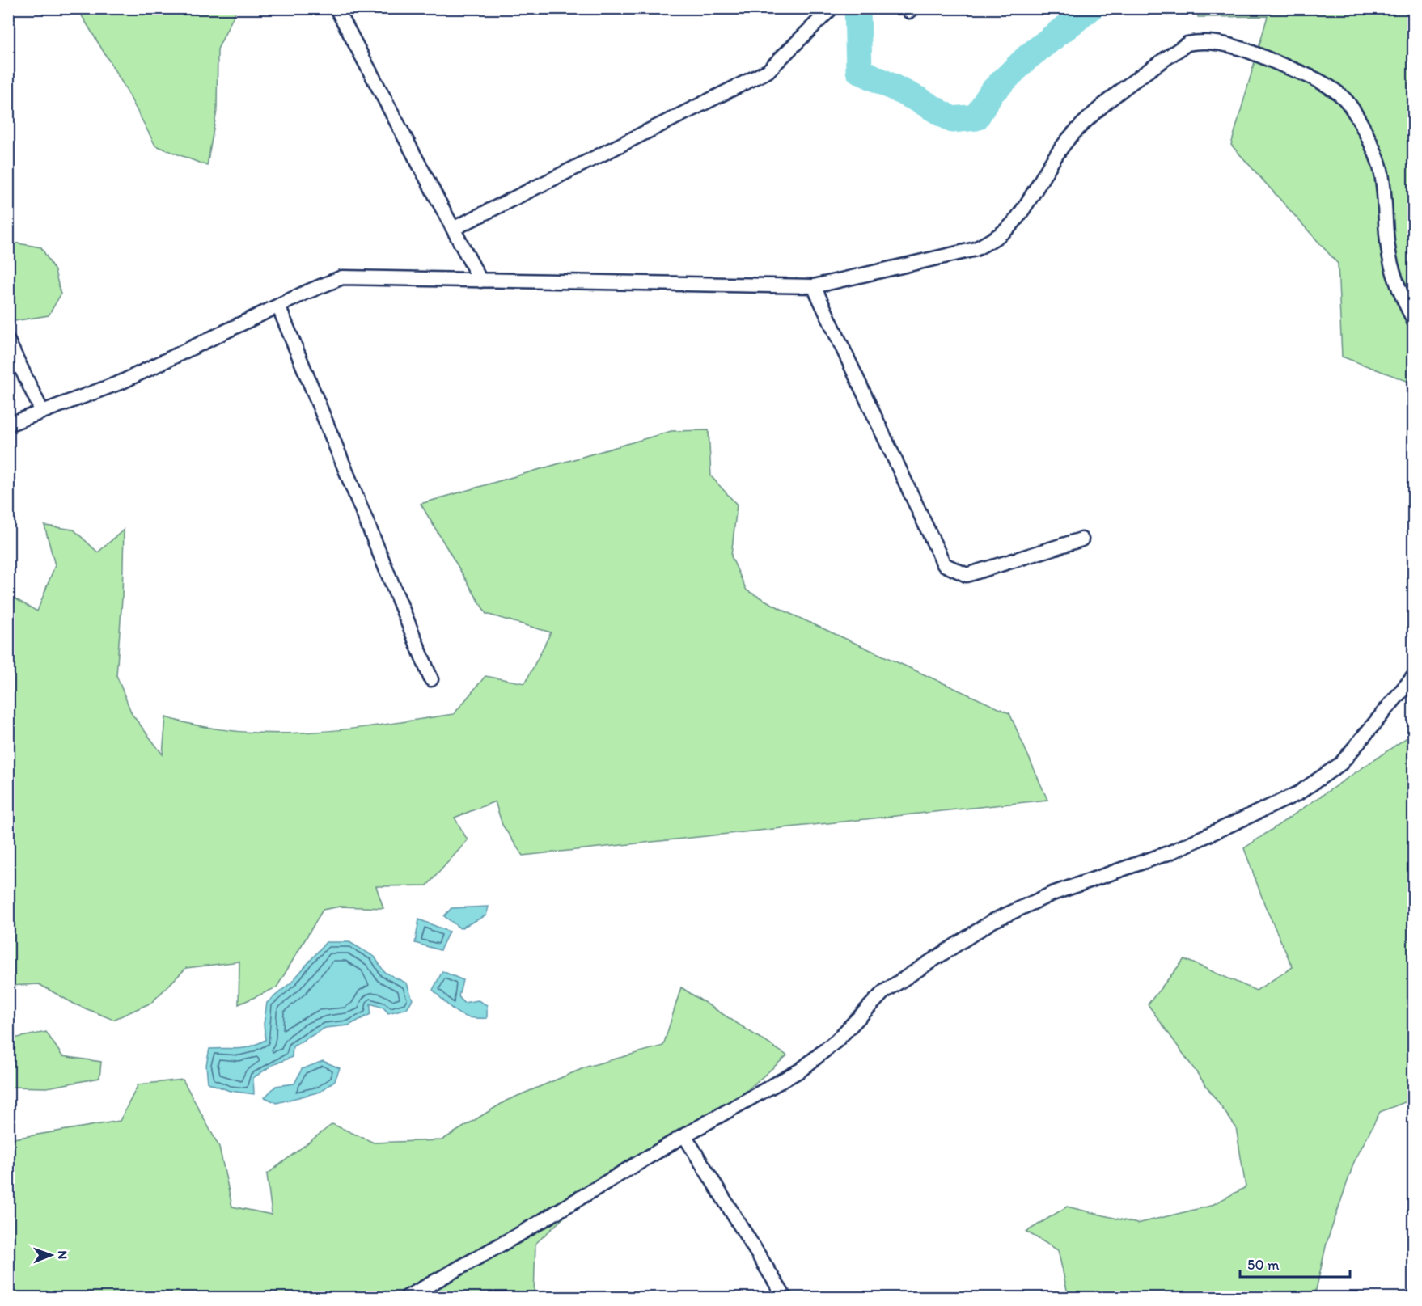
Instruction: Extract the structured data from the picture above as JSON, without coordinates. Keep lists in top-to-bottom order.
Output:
{
  "scale_bar": "50 m",
  "north": "right"
}
